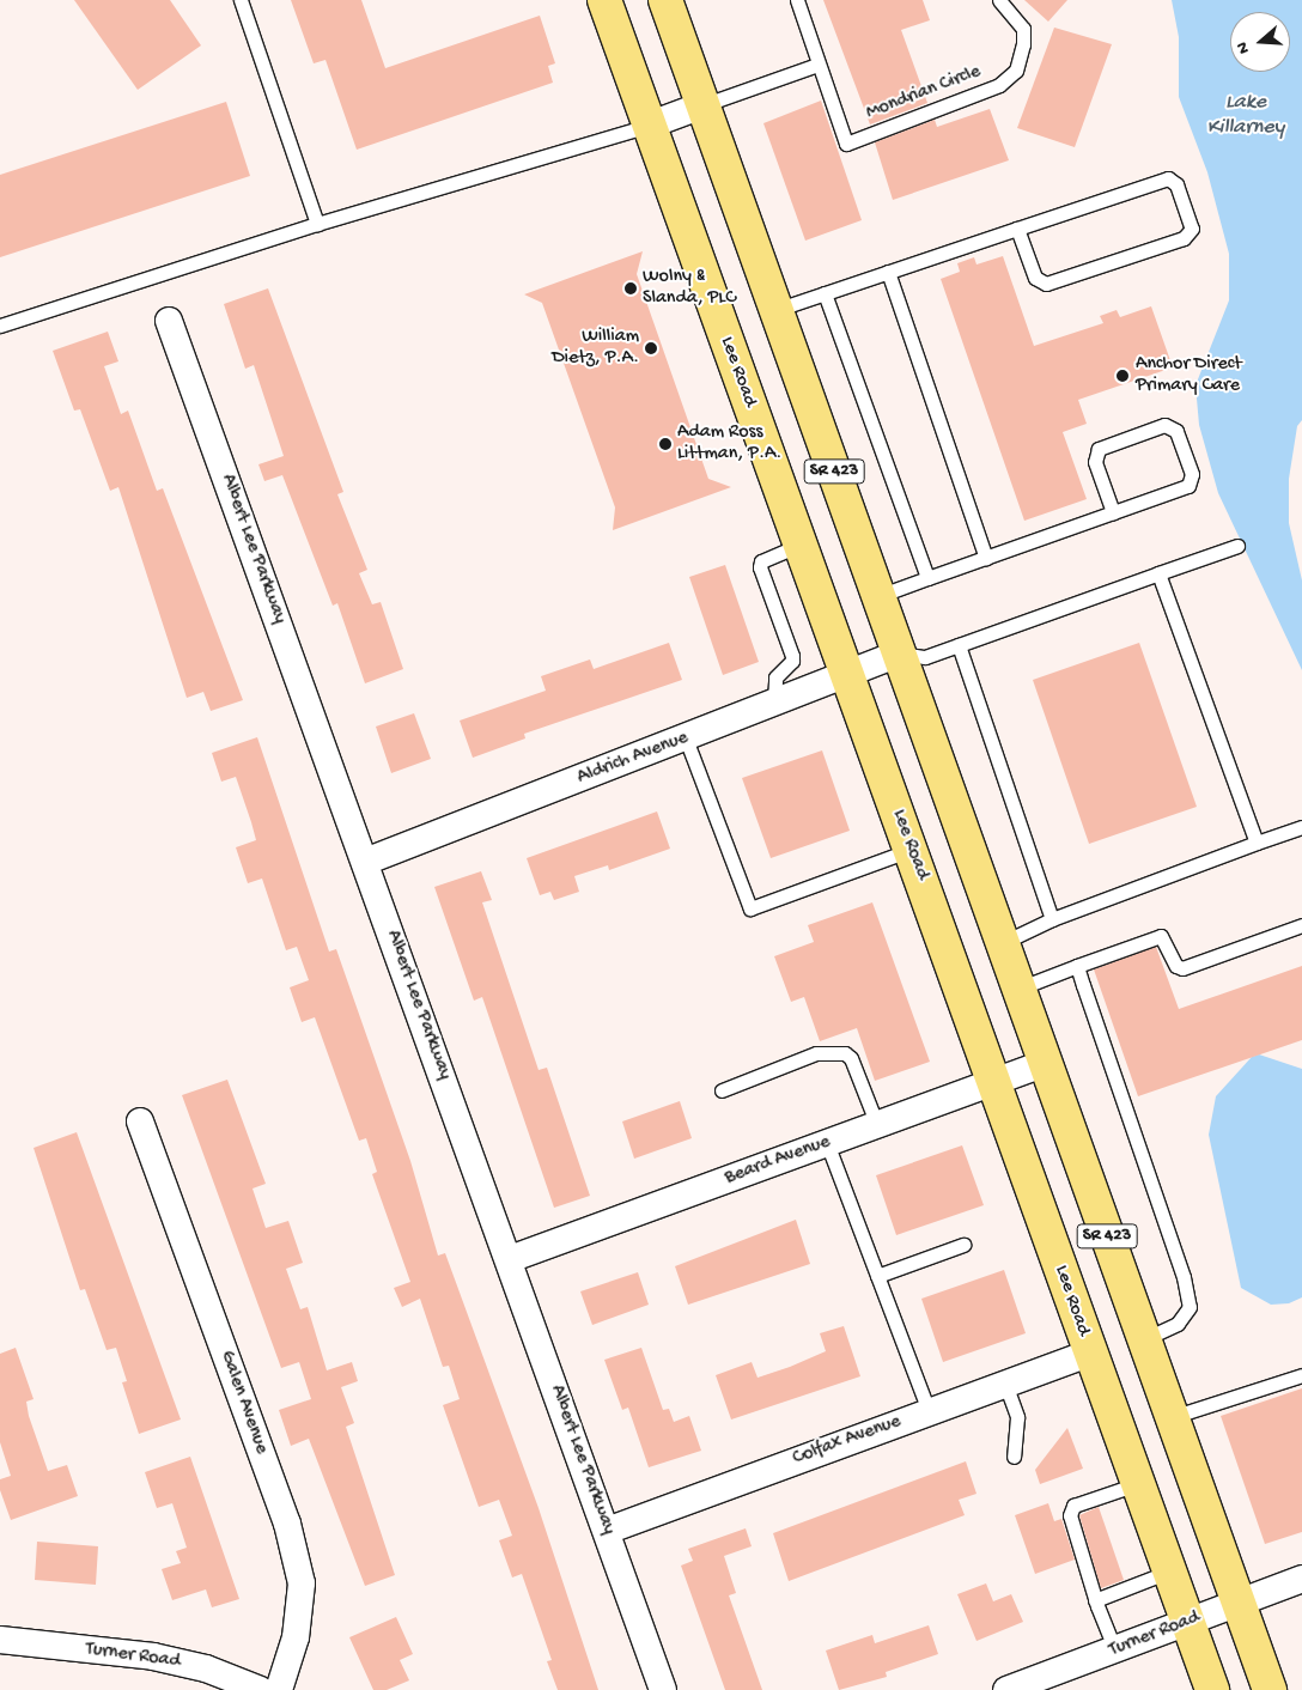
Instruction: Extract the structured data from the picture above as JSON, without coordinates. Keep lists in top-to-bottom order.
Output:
{
  "streets": {
    "main road": ["Lee Road", "SR 423"],
    "street": [
      "Albert Lee Parkway",
      "Aldrich Avenue",
      "Beard Avenue",
      "Galen Avenue",
      "Colfax Avenue",
      "Turner Road"
    ],
    "lane": ["Mondrian Circle"]
  },
  "crossings": [
    ["Lee Road", "Aldrich Avenue"],
    ["Lee Road", "Beard Avenue"],
    ["Lee Road", "Colfax Avenue"],
    ["Lee Road", "Turner Road"],
    ["SR 423", "Aldrich Avenue"],
    ["SR 423", "Beard Avenue"],
    ["SR 423", "Turner Road"],
    ["Albert Lee Parkway", "Aldrich Avenue"],
    ["Albert Lee Parkway", "Beard Avenue"],
    ["Albert Lee Parkway", "Colfax Avenue"]
  ],
  "water": ["Lake Killarney"],
  "places": [
    "Wolny & Slanda, PLC",
    "William Dietz, P.A.",
    "Anchor Direct Primary Care",
    "Adam Ross Littman, P.A."
  ],
  "north": "left"
}
